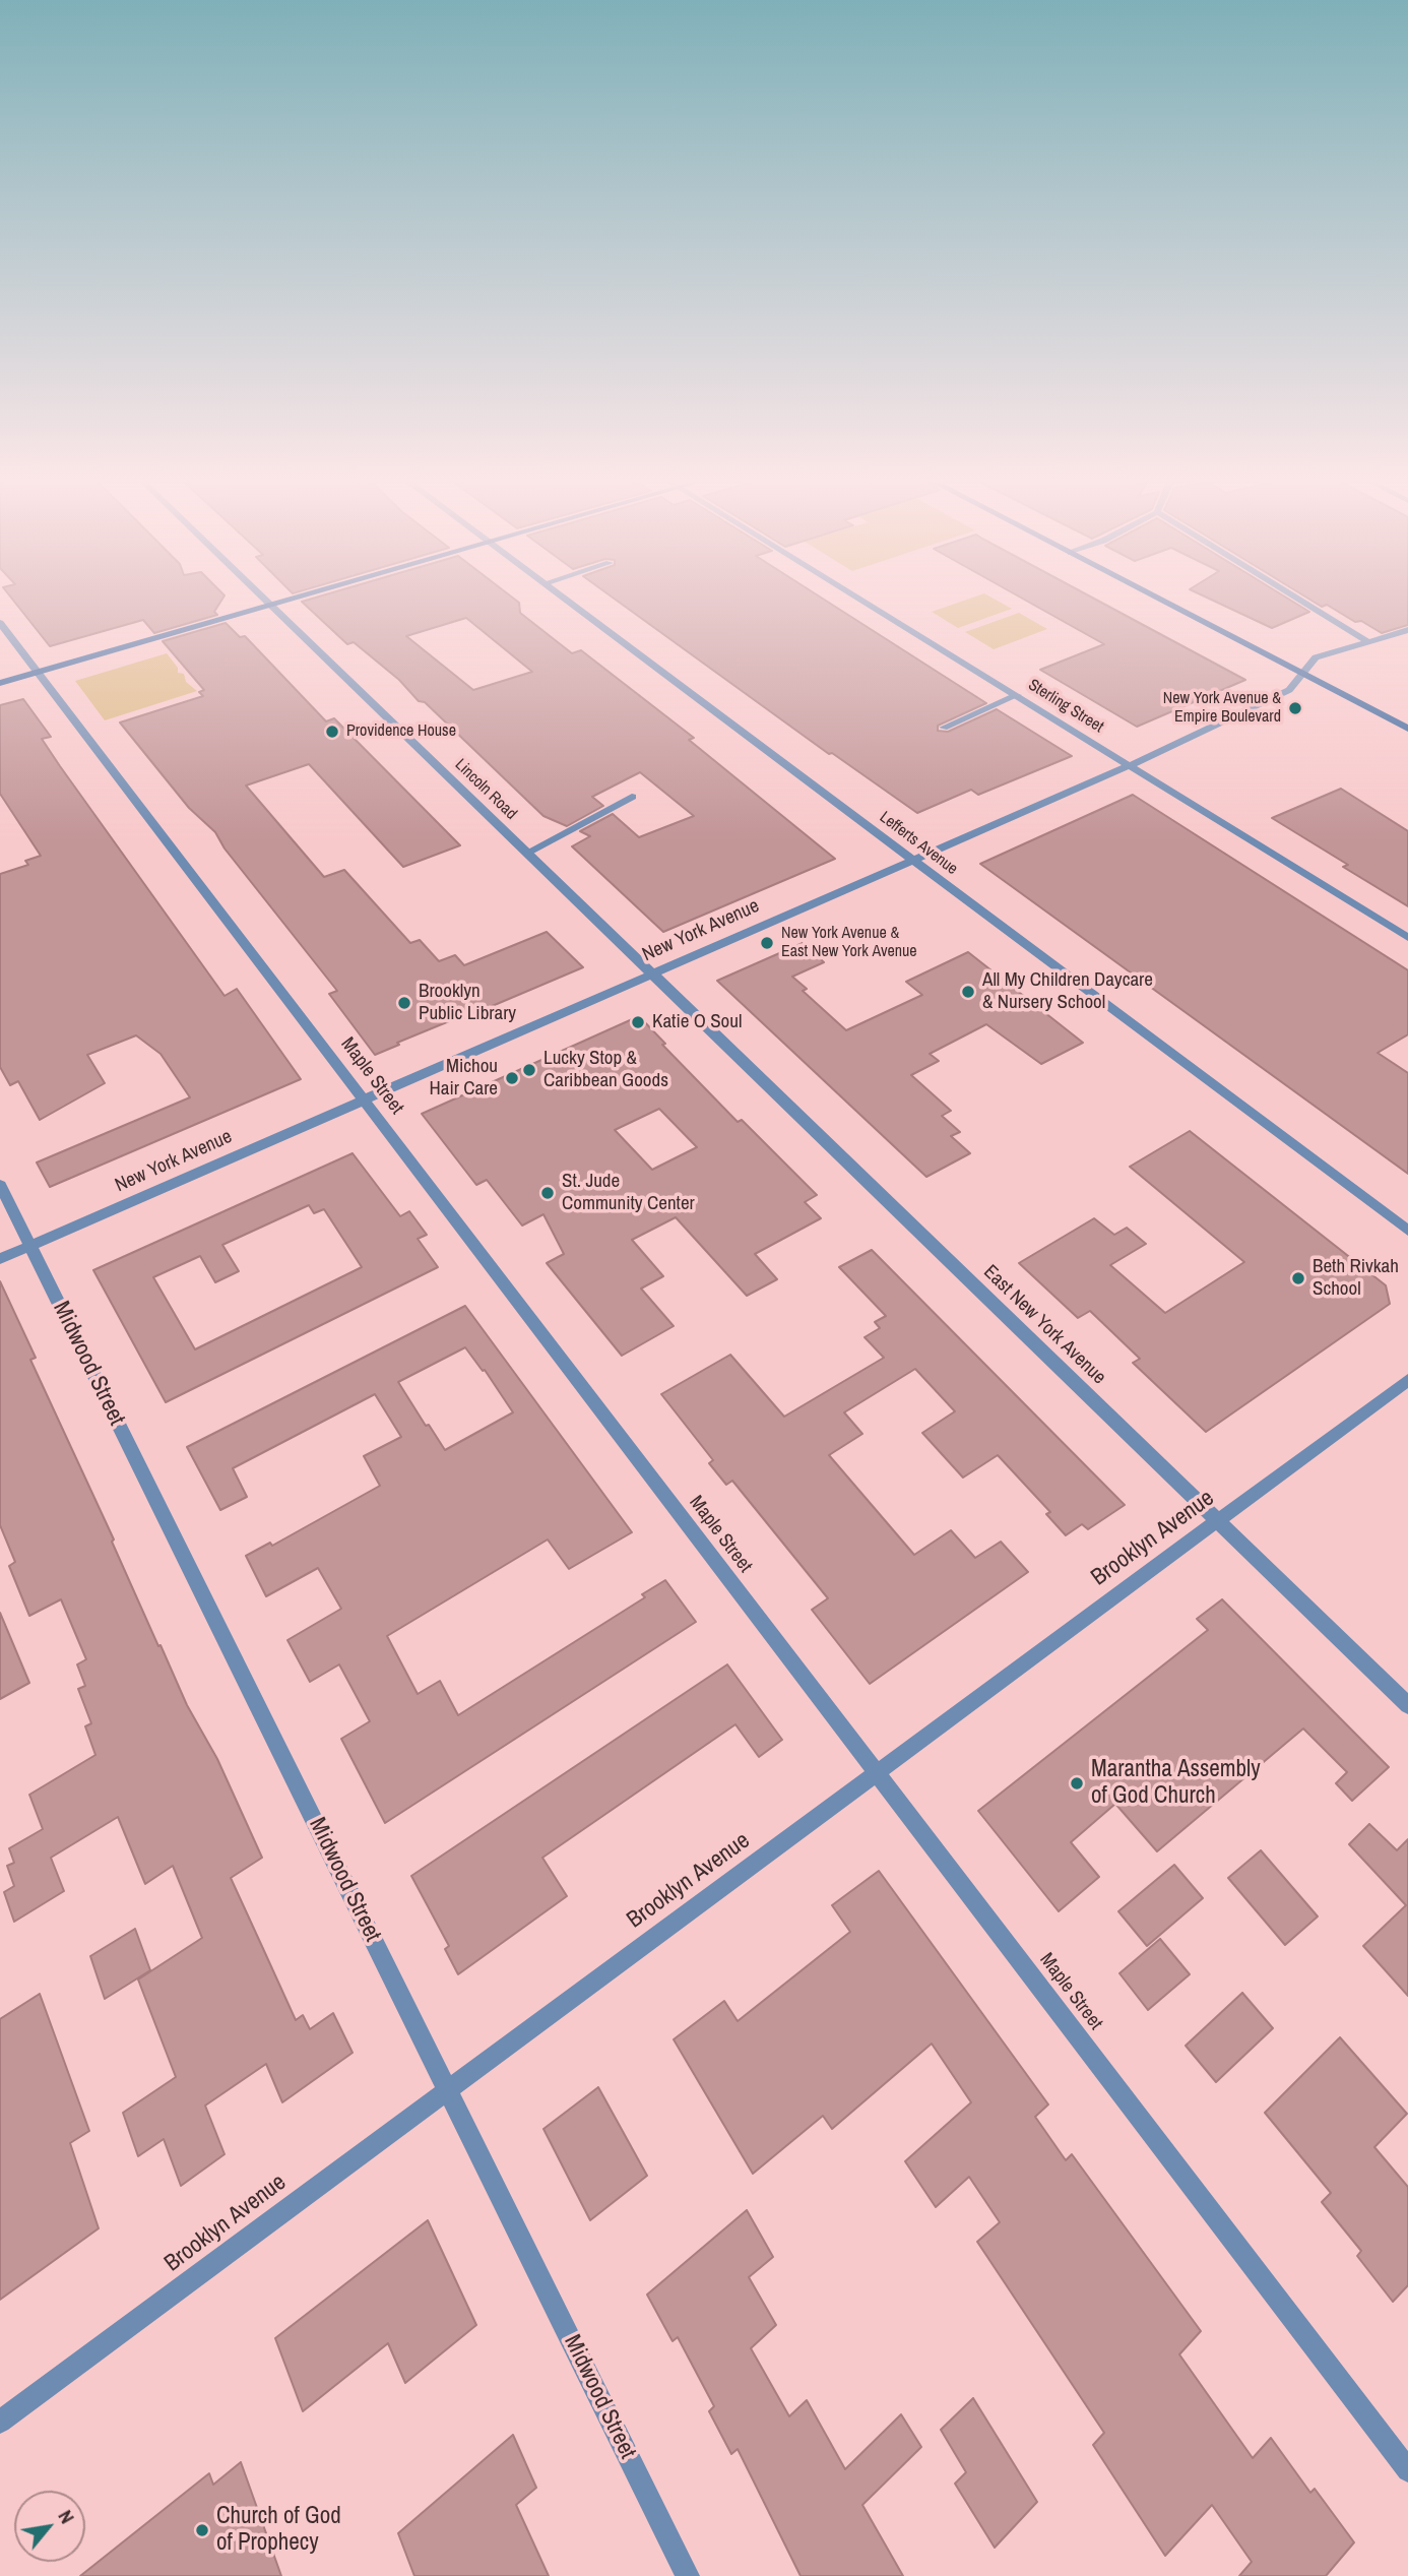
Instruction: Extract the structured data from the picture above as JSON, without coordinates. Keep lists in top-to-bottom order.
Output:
{
  "streets": {
    "street": [
      "Sterling Street",
      "Lincoln Road",
      "Lefferts Avenue",
      "New York Avenue",
      "Maple Street",
      "East New York Avenue",
      "Midwood Street",
      "Brooklyn Avenue"
    ]
  },
  "crossings": [
    ["Sterling Street", "New York Avenue"],
    ["Lincoln Road", "New York Avenue"],
    ["Lincoln Road", "East New York Avenue"],
    ["Lefferts Avenue", "New York Avenue"],
    ["New York Avenue", "Maple Street"],
    ["New York Avenue", "East New York Avenue"],
    ["New York Avenue", "Midwood Street"],
    ["Maple Street", "Brooklyn Avenue"],
    ["East New York Avenue", "Brooklyn Avenue"],
    ["Midwood Street", "Brooklyn Avenue"]
  ],
  "places": [
    "New York Avenue & Empire Boulevard",
    "Providence House",
    "New York Avenue & East New York Avenue",
    "All My Children Daycare & Nursery School",
    "Brooklyn Public Library",
    "Katie O Soul",
    "Lucky Stop & Caribbean Goods",
    "Michou Hair Care",
    "St. Jude Community Center",
    "Beth Rivkah School",
    "Marantha Assembly of God Church",
    "Church of God of Prophecy"
  ],
  "north": "top right"
}
